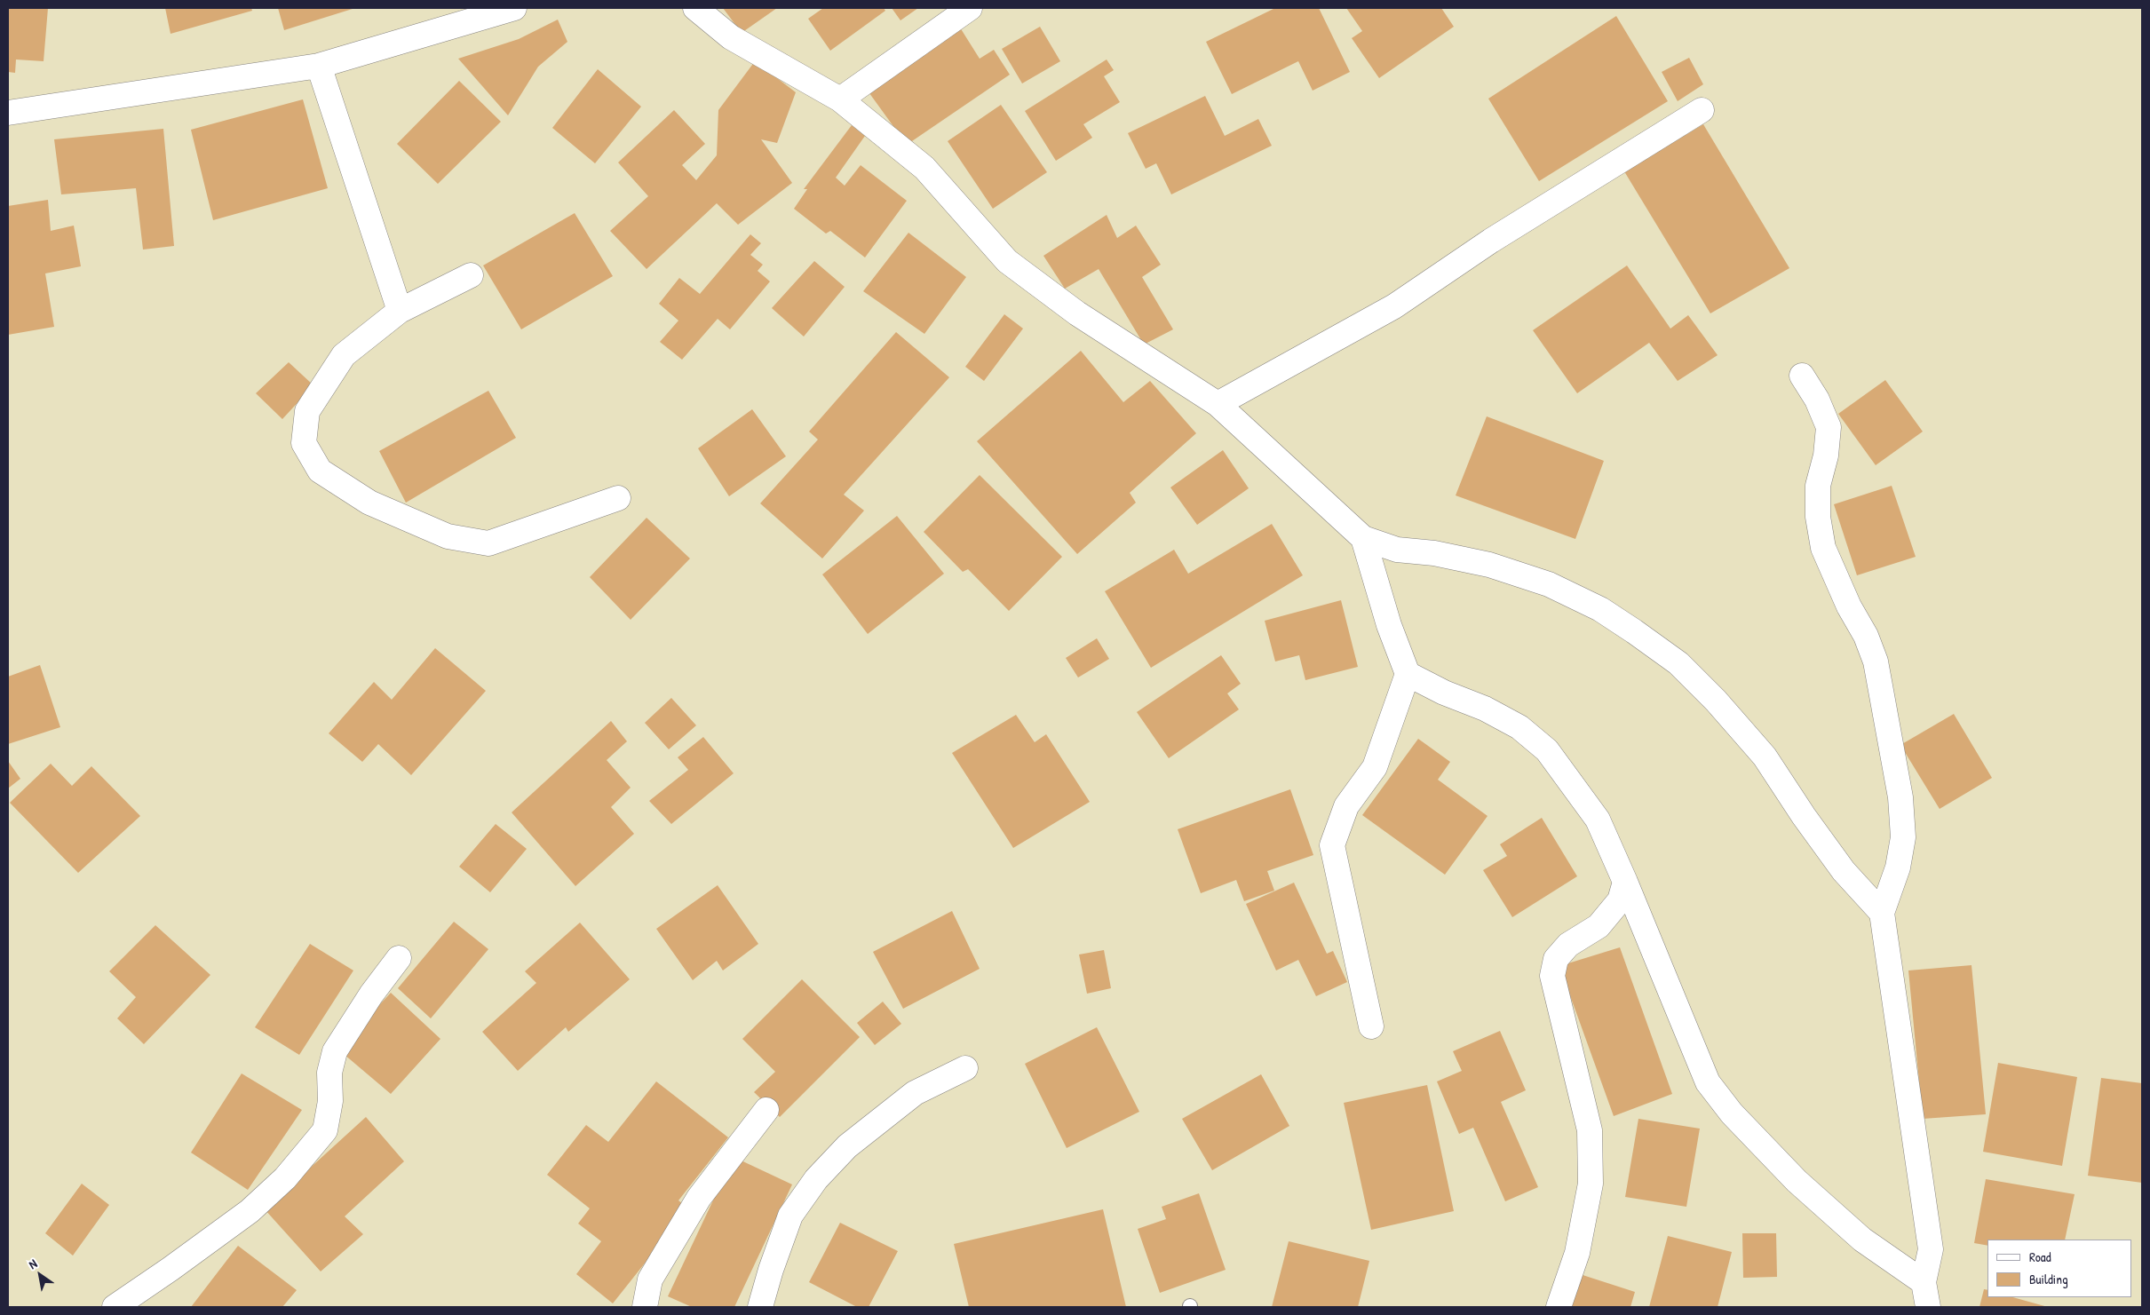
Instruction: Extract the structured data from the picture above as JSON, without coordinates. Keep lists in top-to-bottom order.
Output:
{
  "legend": ["Road", "Building"],
  "north": "top left"
}
